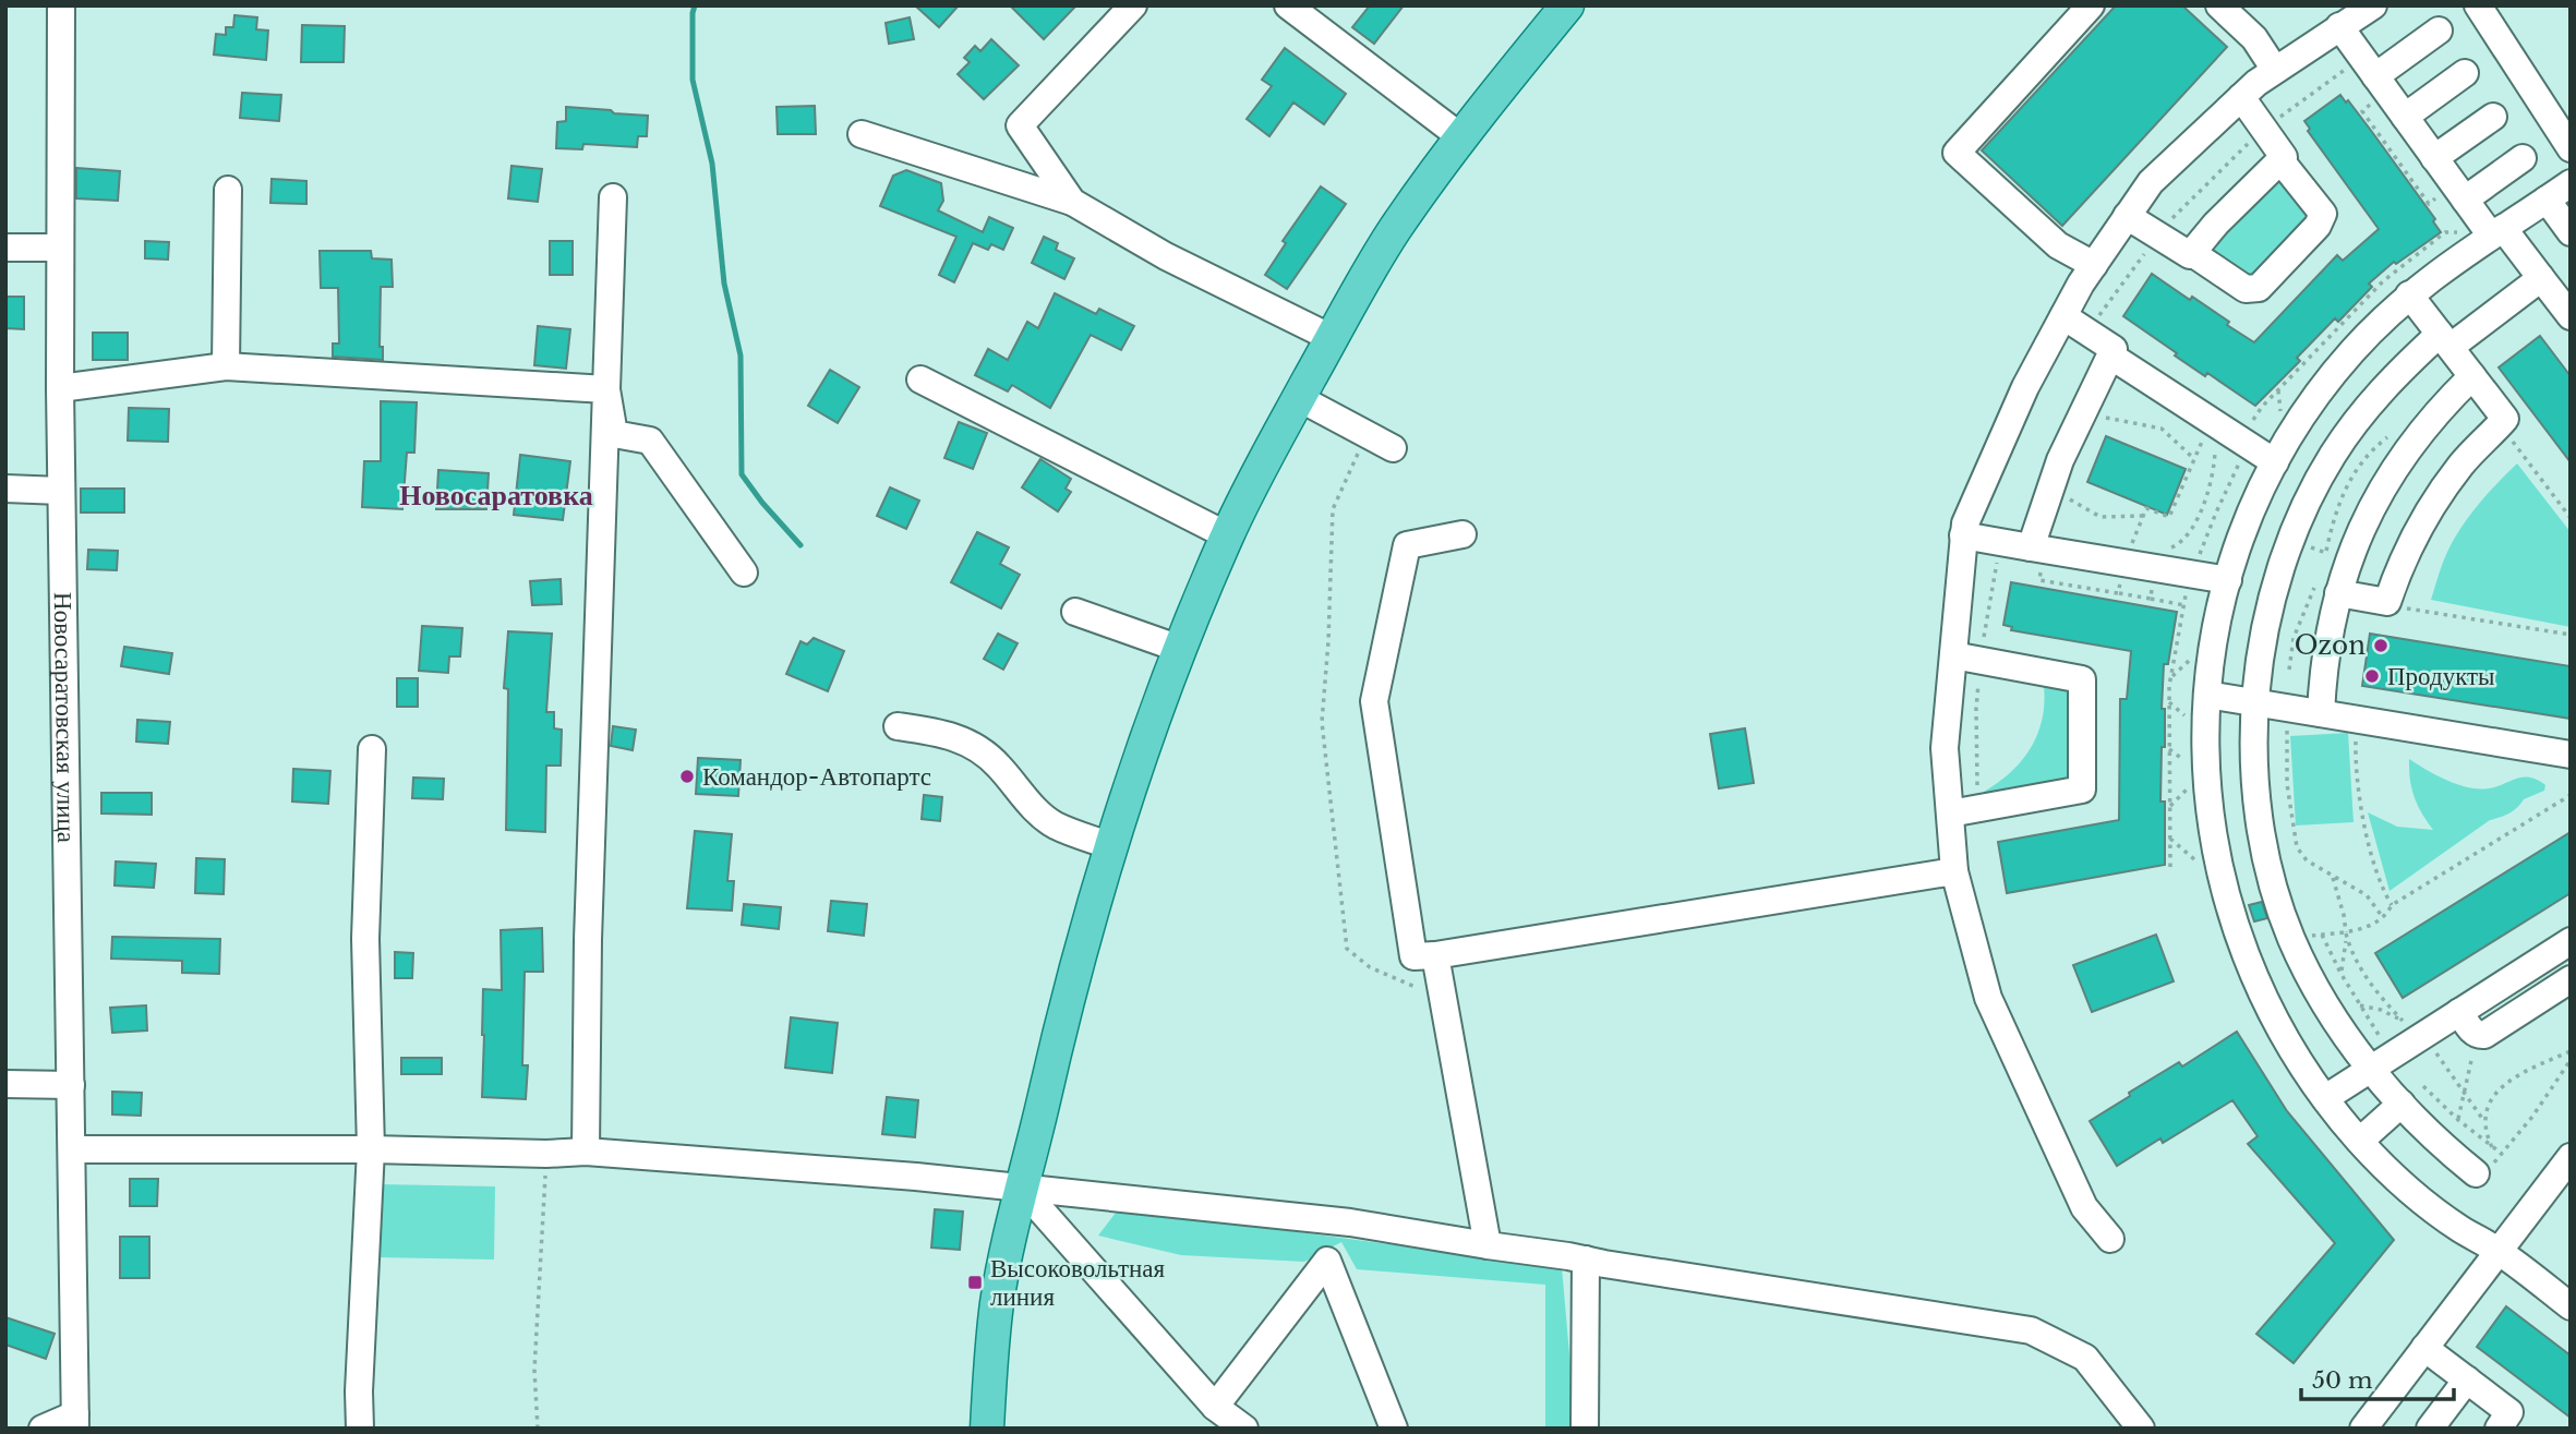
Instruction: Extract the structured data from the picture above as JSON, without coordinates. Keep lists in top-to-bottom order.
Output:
{
  "streets": {
    "street": ["Новосаратовская улица"]
  },
  "districts": ["Новосаратовка"],
  "places": {
    "other": ["Ozon", "Продукты", "Командор-Автопартс"],
    "transit": ["Высоковольтная линия"]
  },
  "scale_bar": "50 m"
}
